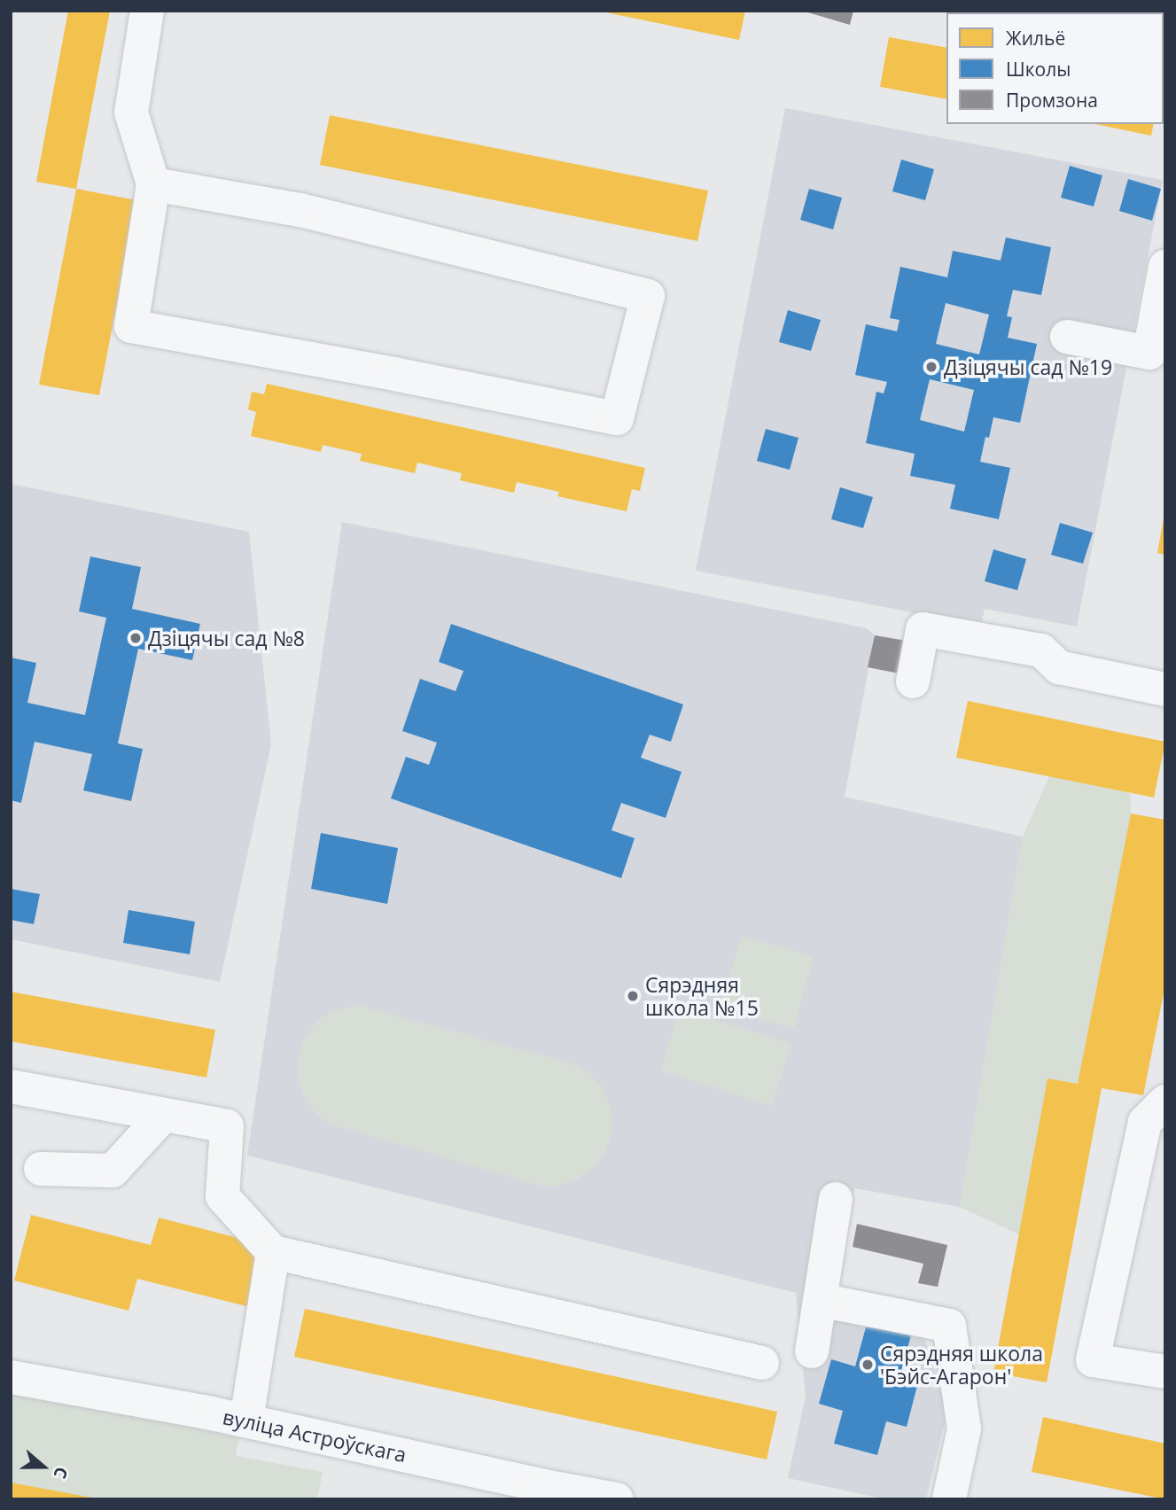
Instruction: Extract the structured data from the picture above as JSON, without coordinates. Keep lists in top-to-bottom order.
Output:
{
  "streets": {
    "street": ["вуліца Астроўскага"]
  },
  "places": [
    "Дзіцячы сад №19",
    "Дзіцячы сад №8",
    "Сярэдняя школа №15",
    "Сярэдняя школа 'Бэйс-Агарон'"
  ],
  "legend": ["Жильё", "Школы", "Промзона"],
  "north": "right"
}
